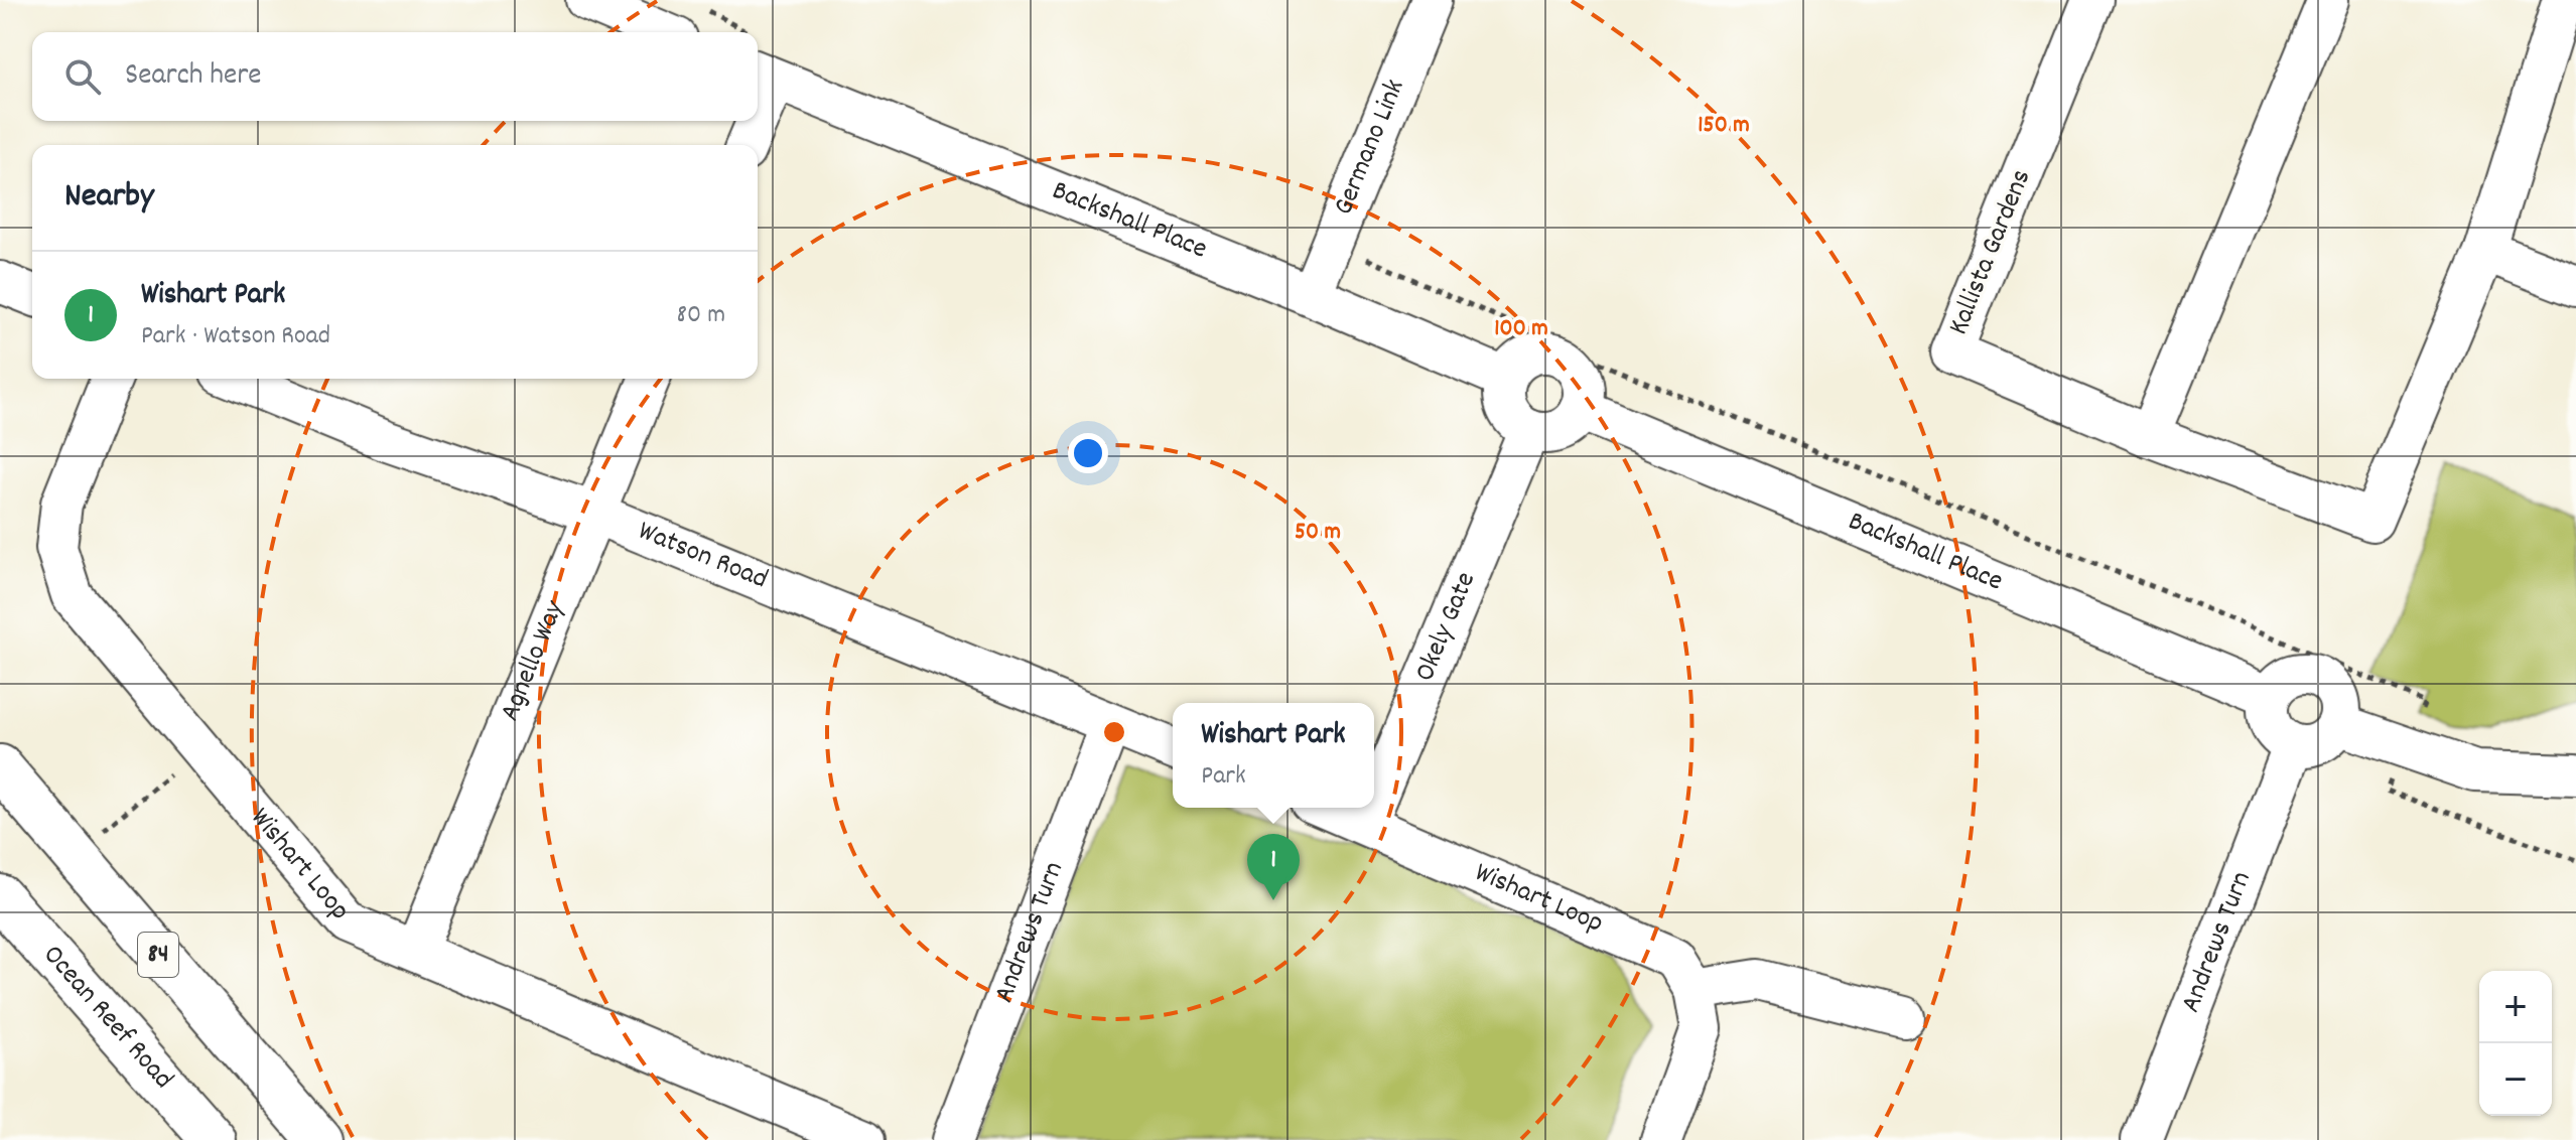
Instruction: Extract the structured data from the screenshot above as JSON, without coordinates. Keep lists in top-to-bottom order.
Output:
{
  "streets": {
    "main road": ["84", "Ocean Reef Road"],
    "street": [
      "Germano Link",
      "Backshall Place",
      "Kallista Gardens",
      "Watson Road",
      "Okely Gate",
      "Agnello Way",
      "Wishart Loop",
      "Andrews Turn"
    ]
  },
  "crossings": [
    ["Germano Link", "Backshall Place"],
    ["Backshall Place", "Okely Gate"],
    ["Backshall Place", "Andrews Turn"],
    ["Watson Road", "Agnello Way"],
    ["Watson Road", "Andrews Turn"],
    ["Okely Gate", "Wishart Loop"],
    ["Agnello Way", "Wishart Loop"]
  ],
  "page": {
    "search": "Search here",
    "heading": "Nearby",
    "list": [
      {
        "mark": "1",
        "name": "Wishart Park",
        "note": "Park · Watson Road",
        "value": "80 m"
      }
    ],
    "popup": ["Wishart Park", "Park"],
    "pins": "1",
    "map_buttons": ["+", "−"]
  },
  "rings": ["150 m", "100 m", "50 m"]
}
